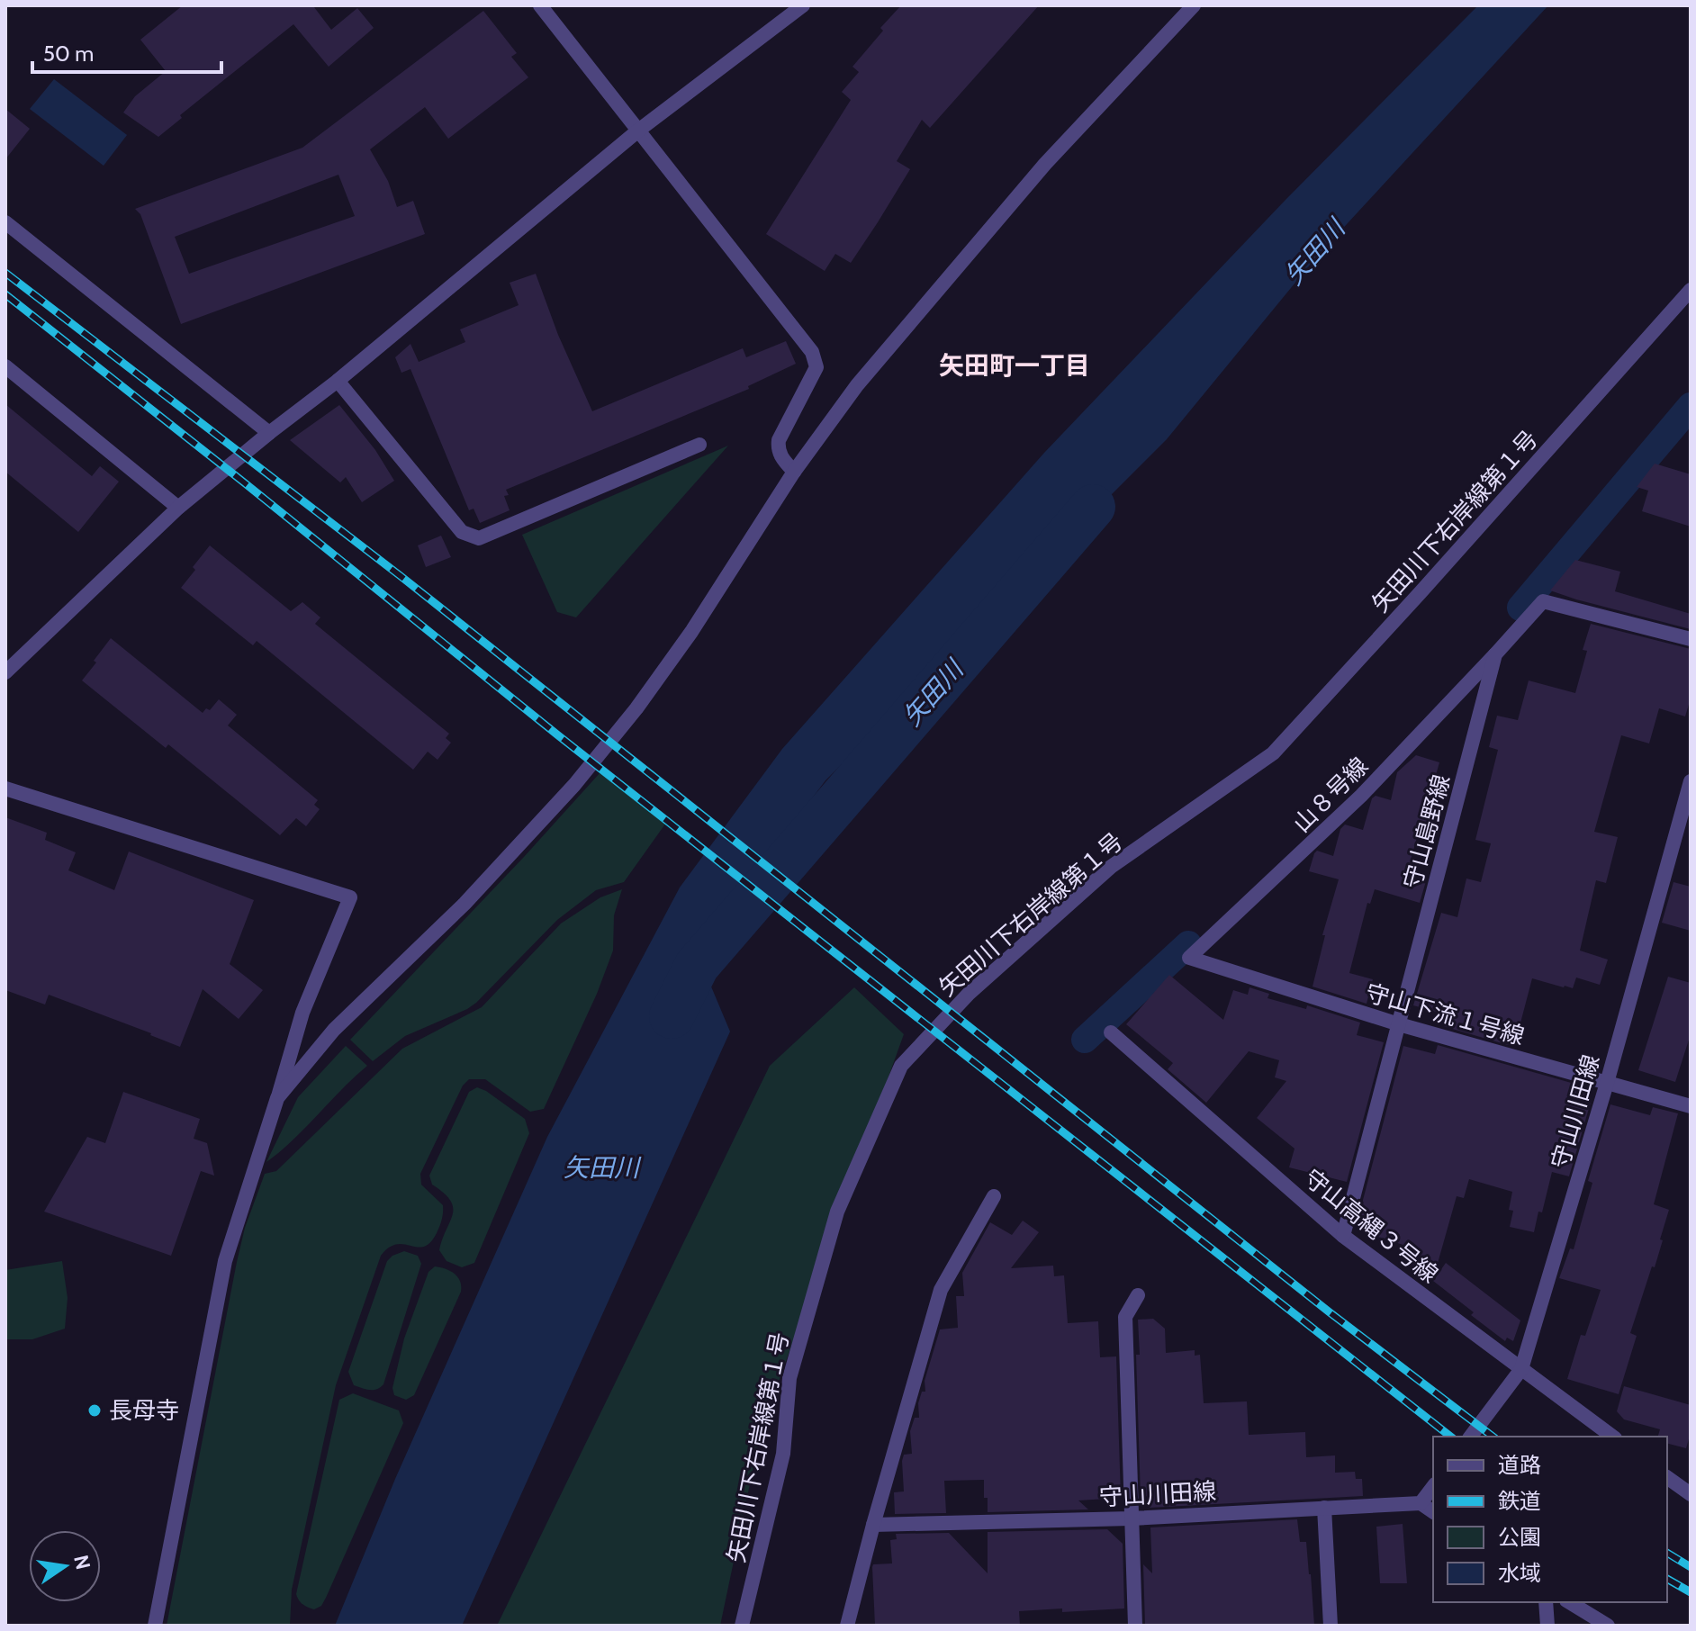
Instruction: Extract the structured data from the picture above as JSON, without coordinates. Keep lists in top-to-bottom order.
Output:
{
  "streets": {
    "street": [
      "矢田川下右岸線第１号",
      "山８号線",
      "守山島野線",
      "守山下流１号線",
      "守山川田線",
      "守山高縄３号線"
    ]
  },
  "crossings": [
    ["山８号線", "守山島野線"],
    ["山８号線", "守山下流１号線"],
    ["守山島野線", "守山下流１号線"],
    ["守山島野線", "守山高縄３号線"],
    ["守山下流１号線", "守山川田線"],
    ["守山川田線", "守山高縄３号線"]
  ],
  "districts": ["矢田町一丁目"],
  "water": ["矢田川"],
  "places": ["長母寺"],
  "legend": [
    "道路",
    "鉄道",
    "公園",
    "水域"
  ],
  "scale_bar": "50 m",
  "north": "right"
}
